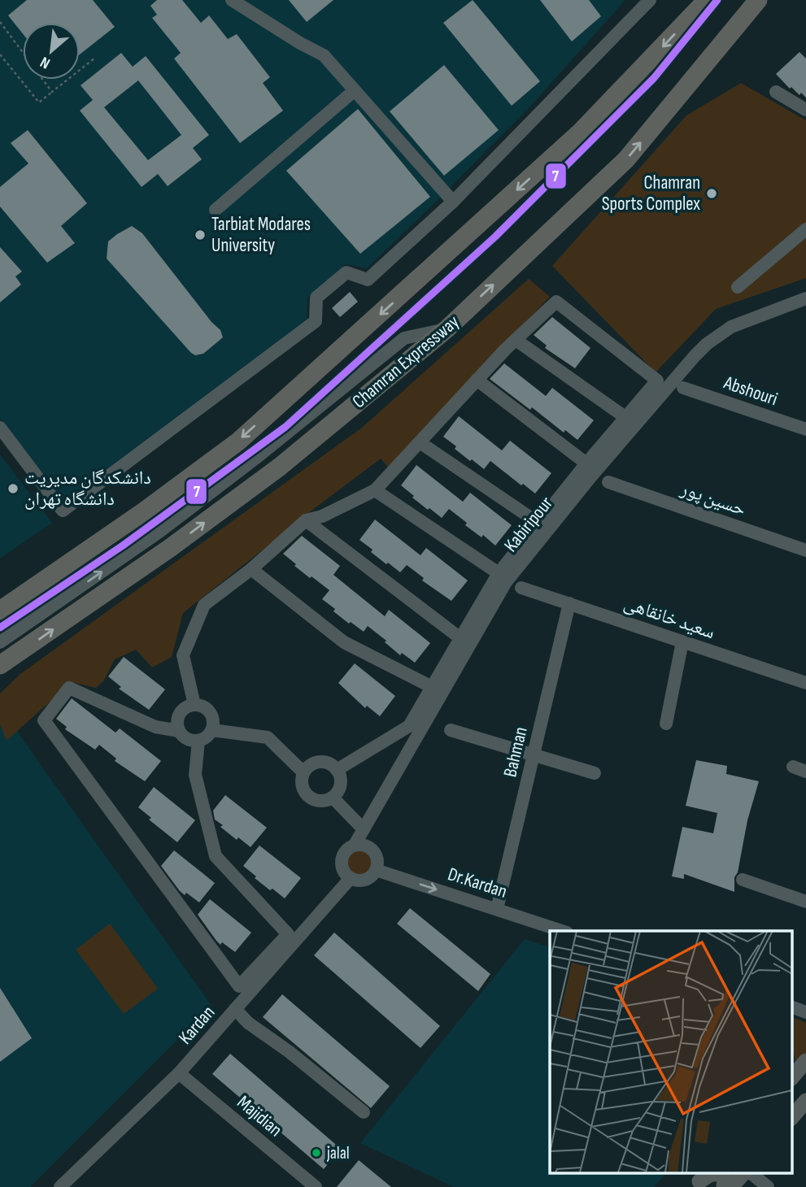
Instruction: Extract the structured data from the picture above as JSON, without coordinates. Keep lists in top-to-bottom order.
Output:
{
  "streets": {
    "highway": ["Chamran Expressway"],
    "street": [
      "Abshouri",
      "حسین پور",
      "Kabiripour",
      "سعید خانقاهی",
      "Bahman",
      "Dr.Kardan",
      "Kardan",
      "Majidian"
    ]
  },
  "crossings": [
    ["Kabiripour", "Dr.Kardan"],
    ["Kabiripour", "Kardan"],
    ["سعید خانقاهی", "Bahman"],
    ["Bahman", "Dr.Kardan"],
    ["Dr.Kardan", "Kardan"],
    ["Kardan", "Majidian"]
  ],
  "one_way": ["Dr.Kardan"],
  "places": [
    "Chamran Sports Complex",
    "Tarbiat Modares University",
    "دانشکدگان مدیریت دانشگاه تهران",
    "jalal"
  ],
  "lines": ["transit line 7"],
  "north": "bottom left"
}
